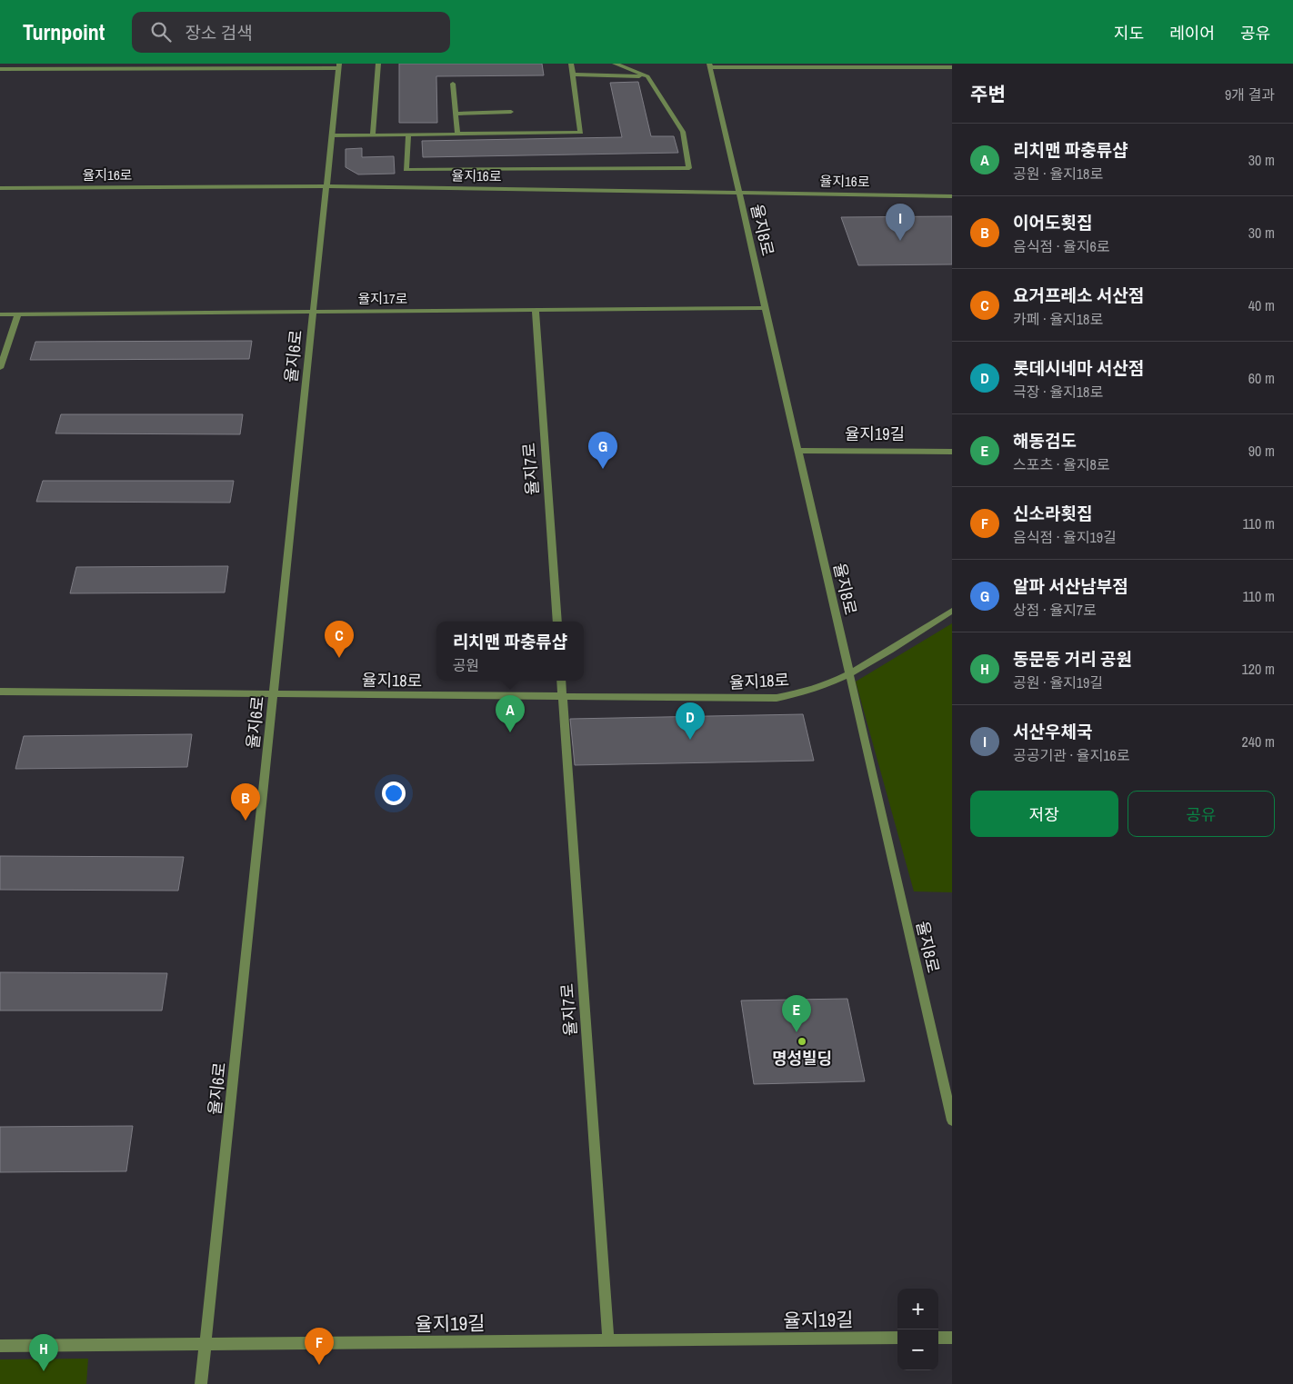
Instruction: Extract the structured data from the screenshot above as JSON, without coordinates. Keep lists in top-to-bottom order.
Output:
{
  "streets": {
    "street": [
      "율지16로",
      "율지8로",
      "율지17로",
      "율지6로",
      "율지19길",
      "율지7로",
      "율지18로"
    ]
  },
  "crossings": [
    ["율지16로", "율지8로"],
    ["율지16로", "율지6로"],
    ["율지8로", "율지17로"],
    ["율지8로", "율지19길"],
    ["율지8로", "율지18로"],
    ["율지17로", "율지6로"],
    ["율지17로", "율지7로"],
    ["율지6로", "율지19길"],
    ["율지6로", "율지18로"],
    ["율지19길", "율지7로"],
    ["율지7로", "율지18로"]
  ],
  "places": ["명성빌딩"],
  "page": {
    "header": "Turnpoint",
    "search": "장소 검색",
    "nav": ["지도", "레이어", "공유"],
    "heading": ["주변", "9개 결과"],
    "list": [
      {
        "mark": "A",
        "name": "리치맨 파충류샵",
        "note": "공원 · 율지18로",
        "value": "30 m"
      },
      {
        "mark": "B",
        "name": "이어도횟집",
        "note": "음식점 · 율지6로",
        "value": "30 m"
      },
      {
        "mark": "C",
        "name": "요거프레소 서산점",
        "note": "카페 · 율지18로",
        "value": "40 m"
      },
      {
        "mark": "D",
        "name": "롯데시네마 서산점",
        "note": "극장 · 율지18로",
        "value": "60 m"
      },
      {
        "mark": "E",
        "name": "해동검도",
        "note": "스포츠 · 율지8로",
        "value": "90 m"
      },
      {
        "mark": "F",
        "name": "신소라횟집",
        "note": "음식점 · 율지19길",
        "value": "110 m"
      },
      {
        "mark": "G",
        "name": "알파 서산남부점",
        "note": "상점 · 율지7로",
        "value": "110 m"
      },
      {
        "mark": "H",
        "name": "동문동 거리 공원",
        "note": "공원 · 율지19길",
        "value": "120 m"
      },
      {
        "mark": "I",
        "name": "서산우체국",
        "note": "공공기관 · 율지16로",
        "value": "240 m"
      }
    ],
    "pins": [
      "I",
      "G",
      "C",
      "A",
      "D",
      "B",
      "E",
      "F",
      "H"
    ],
    "popup": ["리치맨 파충류샵", "공원"],
    "buttons": ["저장", "공유"],
    "map_buttons": ["+", "−"]
  }
}
